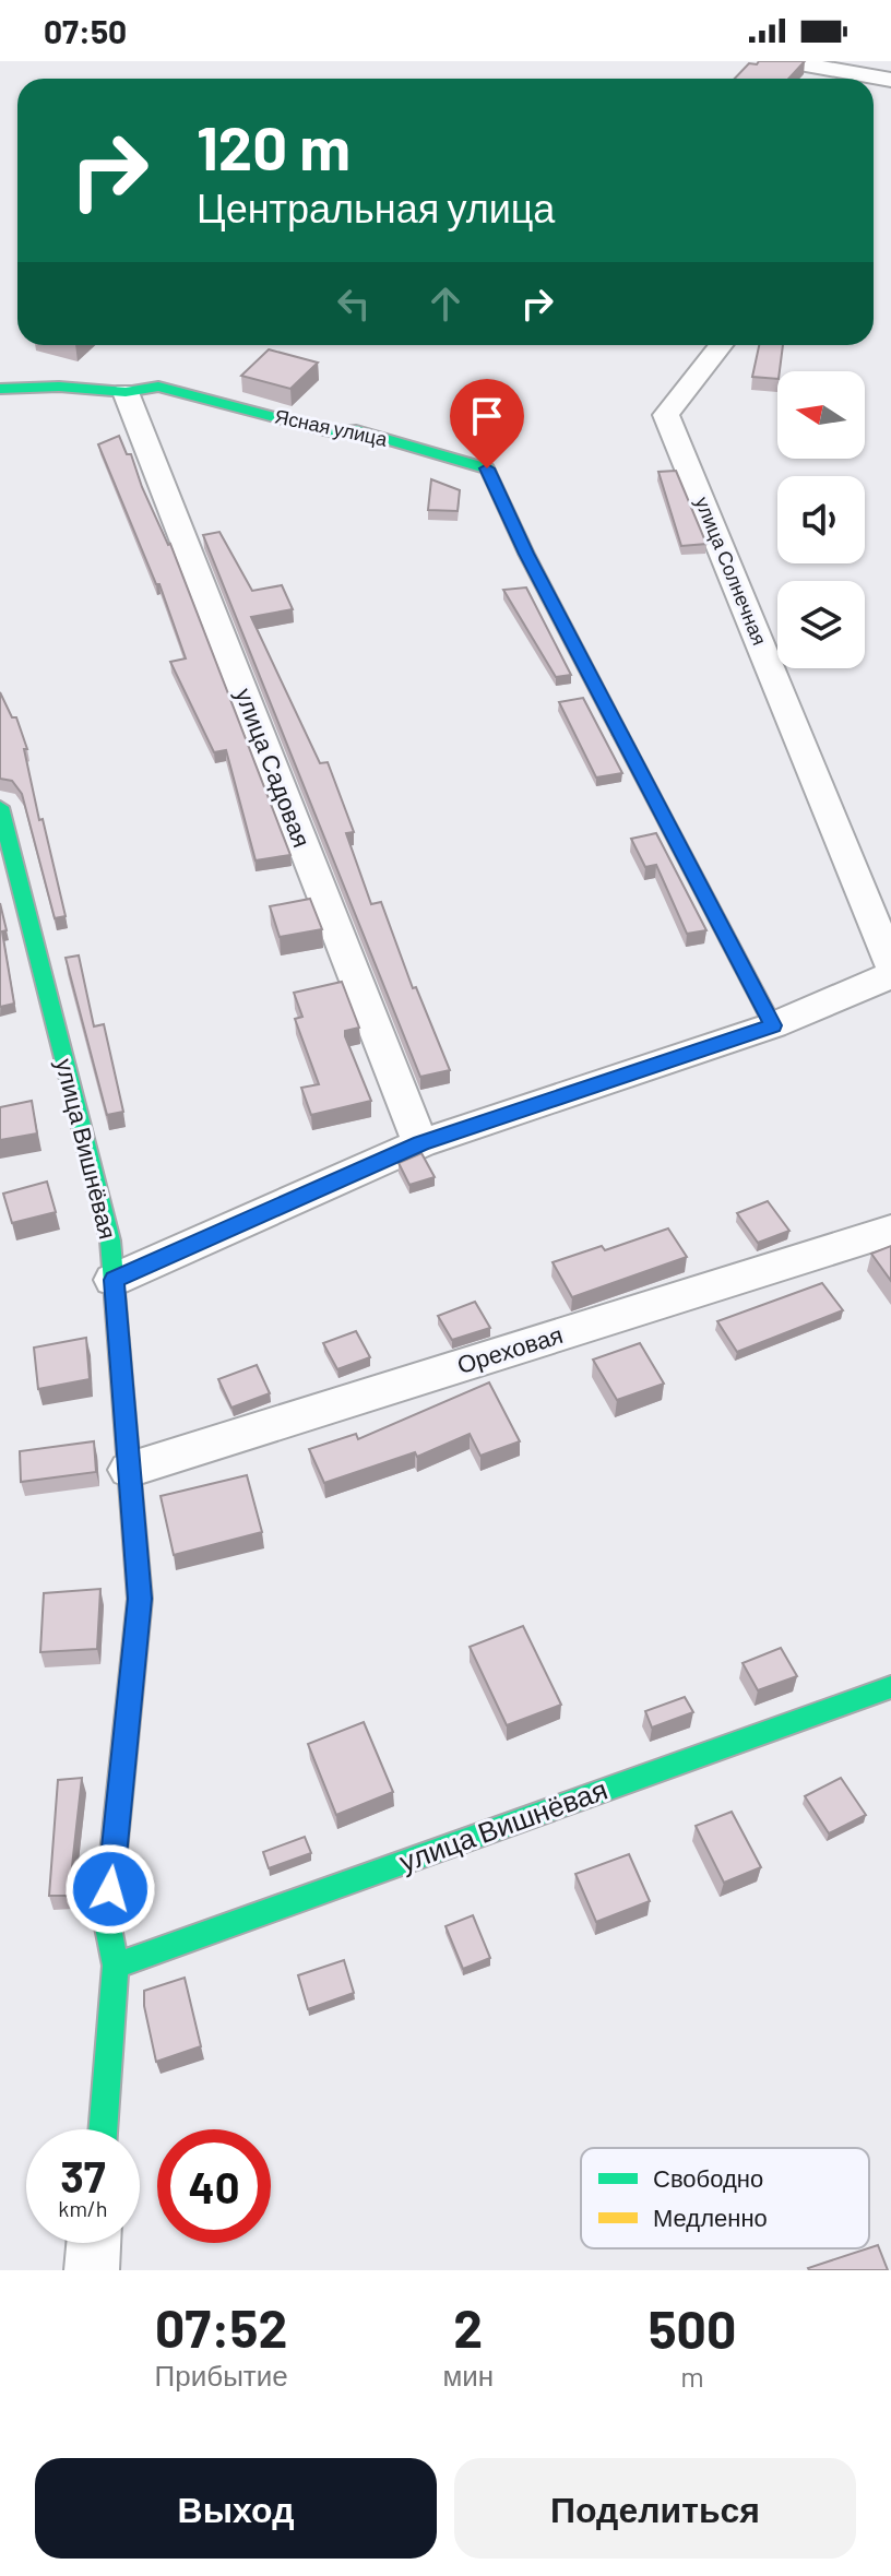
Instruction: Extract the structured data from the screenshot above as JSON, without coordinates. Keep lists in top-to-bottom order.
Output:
{
  "streets": {
    "street": [
      "Ясная улица",
      "улица Солнечная",
      "улица Садовая",
      "улица Вишнёвая",
      "Ореховая"
    ]
  },
  "crossings": [
    ["Ясная улица", "улица Садовая"],
    ["улица Вишнёвая", "Ореховая"]
  ],
  "legend": ["Свободно", "Медленно"],
  "north": "left",
  "page": {
    "status": "07:50",
    "turn": ["120 m", "Центральная улица"],
    "speed": "37 km/h",
    "limit": "40",
    "eta": [
      "07:52",
      "Прибытие",
      "2",
      "мин",
      "500",
      "m"
    ],
    "buttons": ["Выход", "Поделиться"]
  }
}
